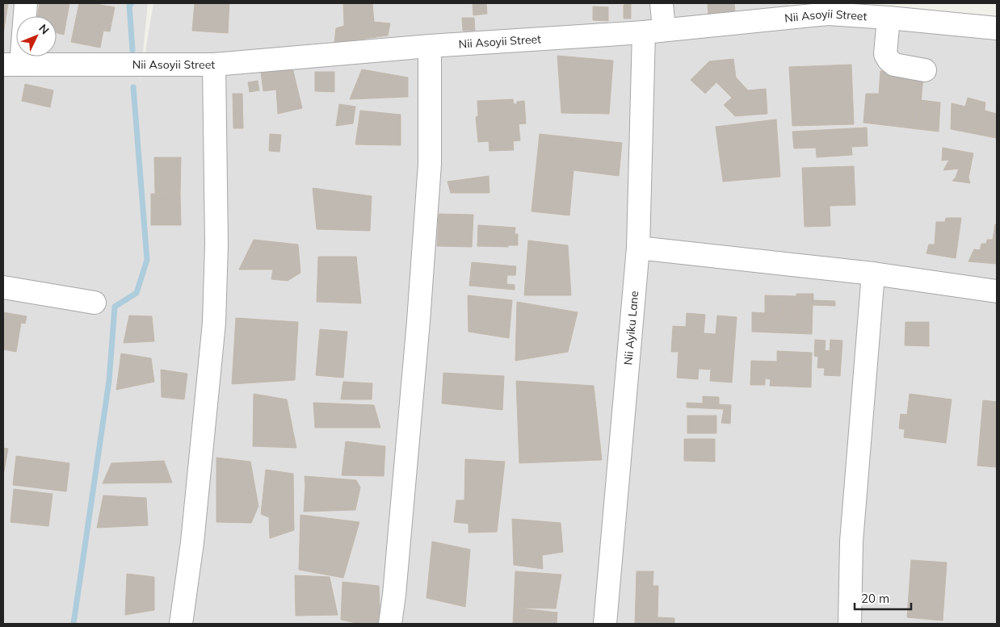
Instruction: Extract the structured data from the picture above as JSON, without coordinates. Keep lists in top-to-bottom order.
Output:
{
  "streets": {
    "street": ["Nii Asoyii Street", "Nii Ayiku Lane"]
  },
  "crossings": [
    ["Nii Asoyii Street", "Nii Ayiku Lane"]
  ],
  "scale_bar": "20 m",
  "north": "top right"
}
